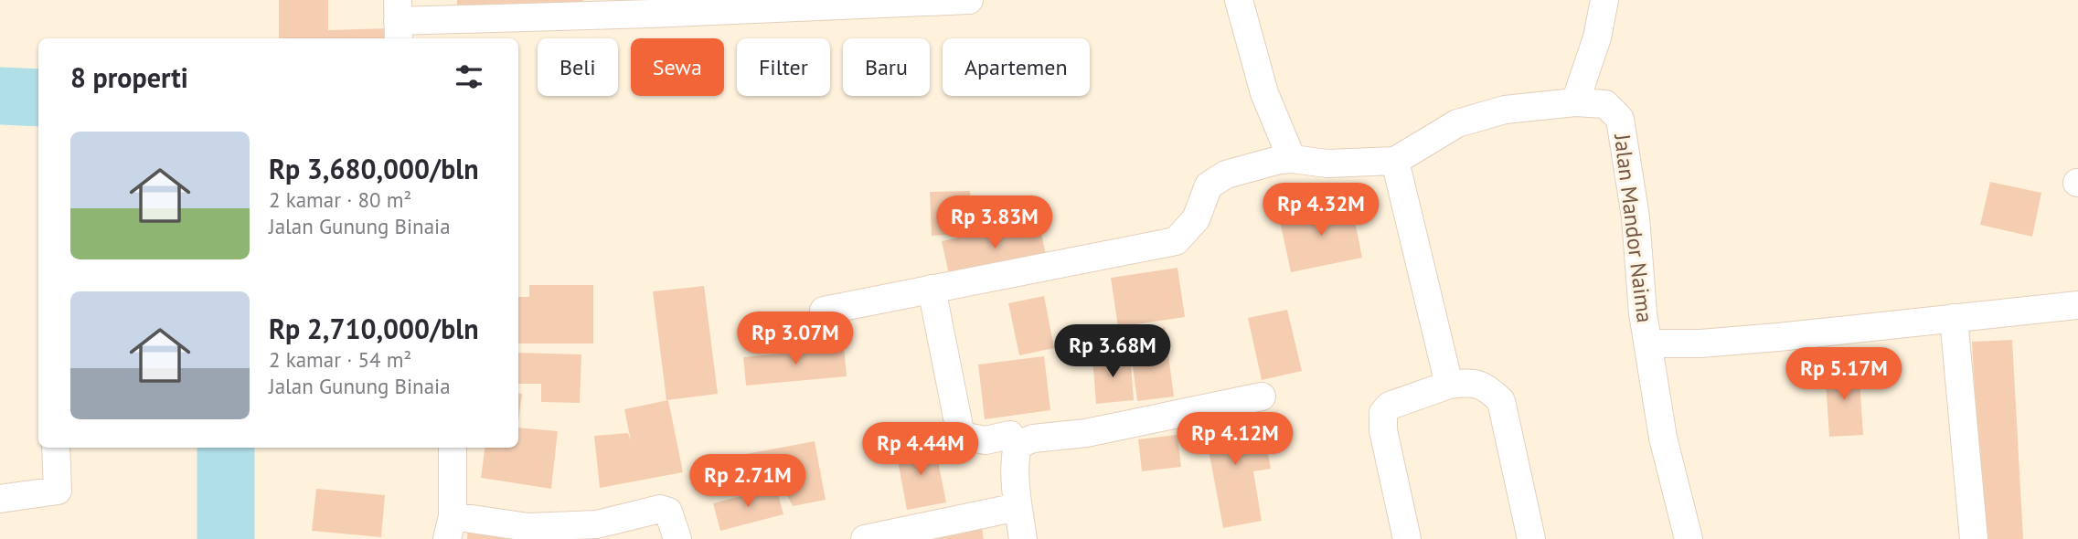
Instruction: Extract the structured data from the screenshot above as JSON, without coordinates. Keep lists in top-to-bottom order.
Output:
{
  "streets": {
    "street": ["Jalan Mandor Naima"]
  },
  "page": {
    "chip": [
      "Beli",
      "Sewa",
      "Filter",
      "Baru",
      "Apartemen"
    ],
    "heading": "8 properti",
    "list": [
      {
        "name": "Rp 3,680,000/bln",
        "note": "2 kamar · 80 m² · Jalan Gunung Binaia"
      },
      {
        "name": "Rp 2,710,000/bln",
        "note": "2 kamar · 54 m² · Jalan Gunung Binaia"
      }
    ],
    "price": [
      "Rp 4.32M",
      "Rp 3.83M",
      "Rp 3.07M",
      "Rp 3.68M",
      "Rp 5.17M",
      "Rp 4.12M",
      "Rp 4.44M",
      "Rp 2.71M"
    ]
  }
}
